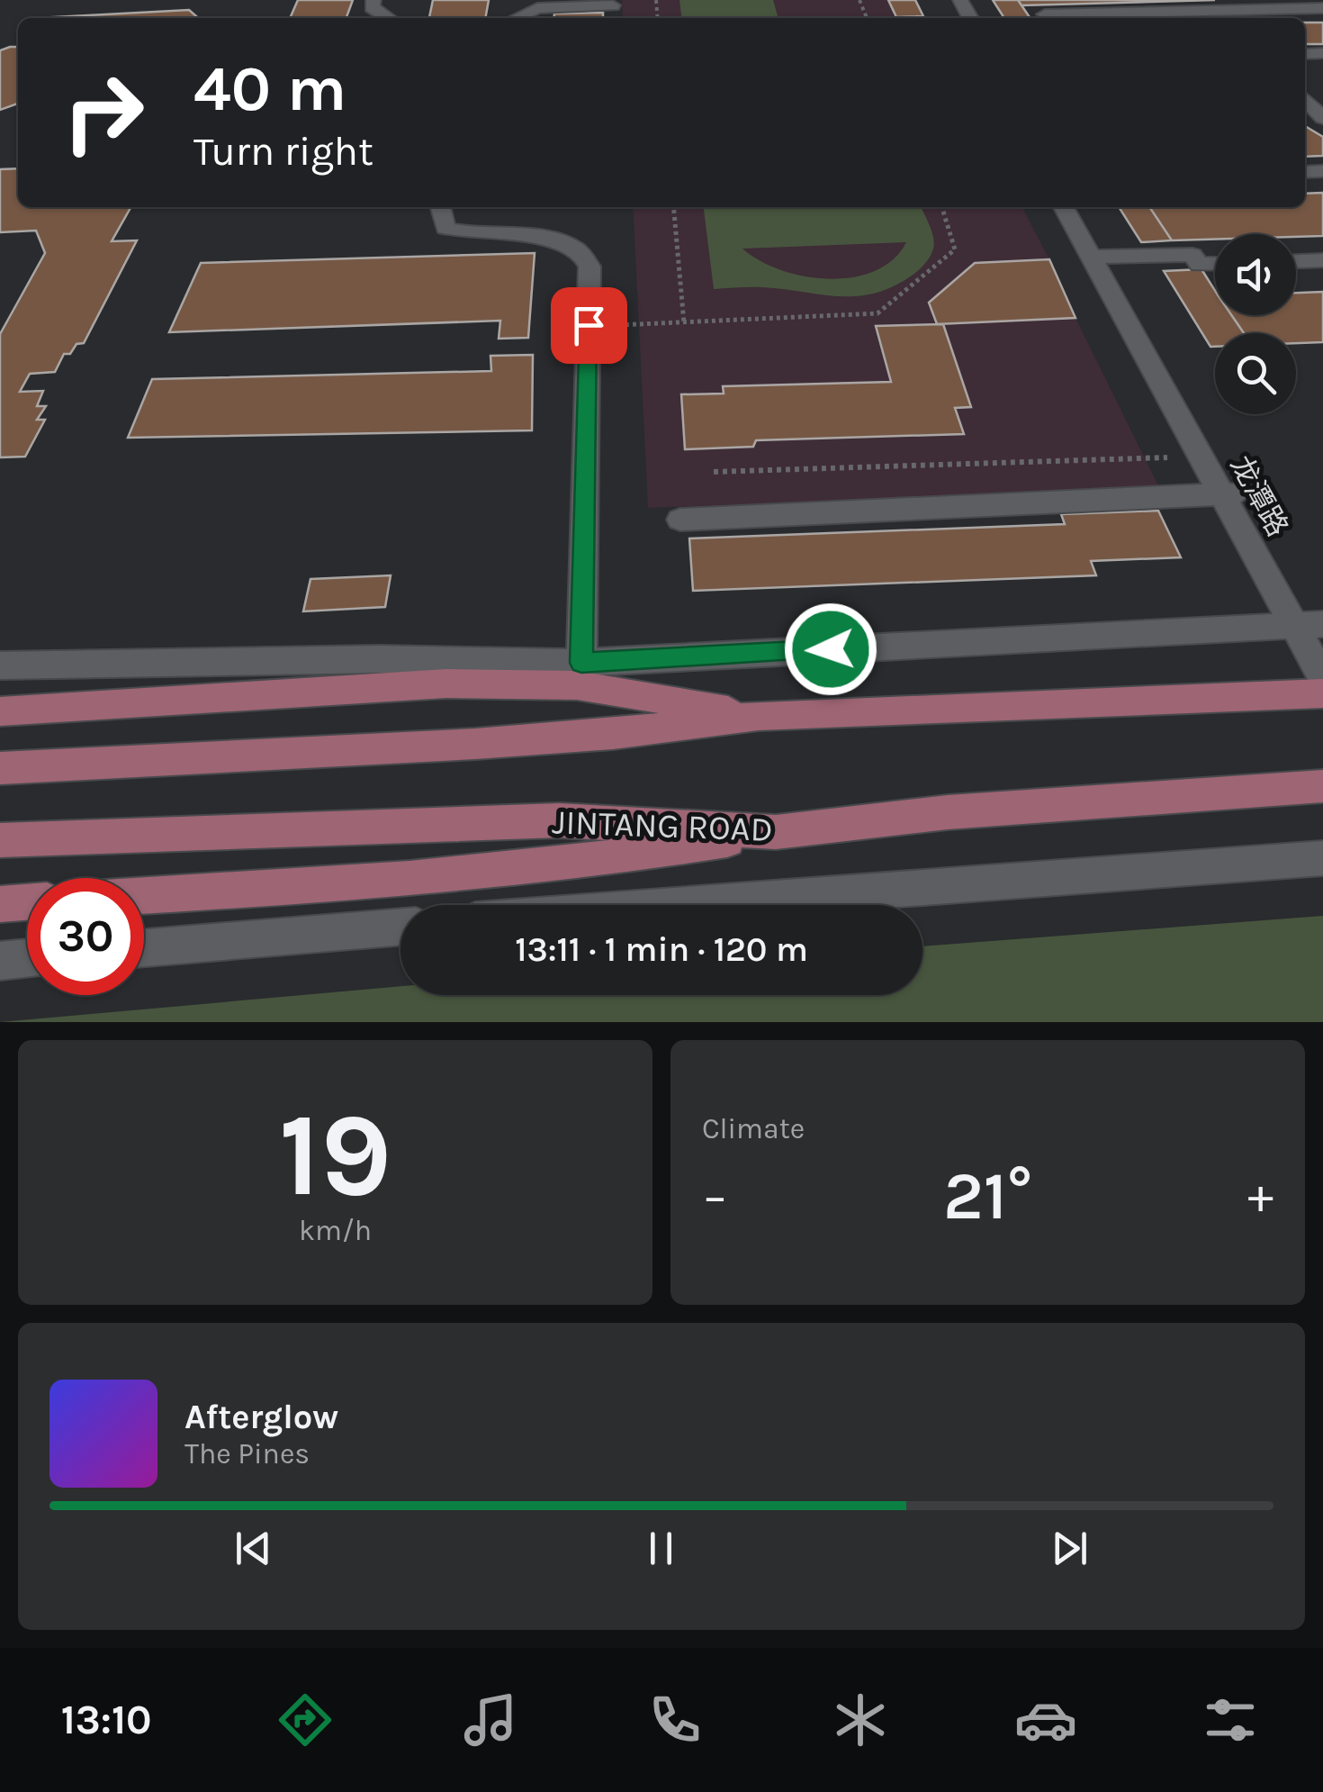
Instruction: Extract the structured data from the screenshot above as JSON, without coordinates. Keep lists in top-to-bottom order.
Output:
{
  "streets": {
    "main road": ["JINTANG ROAD"],
    "street": ["龙潭路"]
  },
  "page": {
    "turn": ["40 m", "Turn right"],
    "limit": "30",
    "trip": "13:11 · 1 min · 120 m",
    "tile": [
      ["19", "km/h"],
      "Climate"
    ],
    "heat": ["−", "21°", "+"],
    "song": ["Afterglow", "The Pines"],
    "tabs": "13:10"
  }
}
